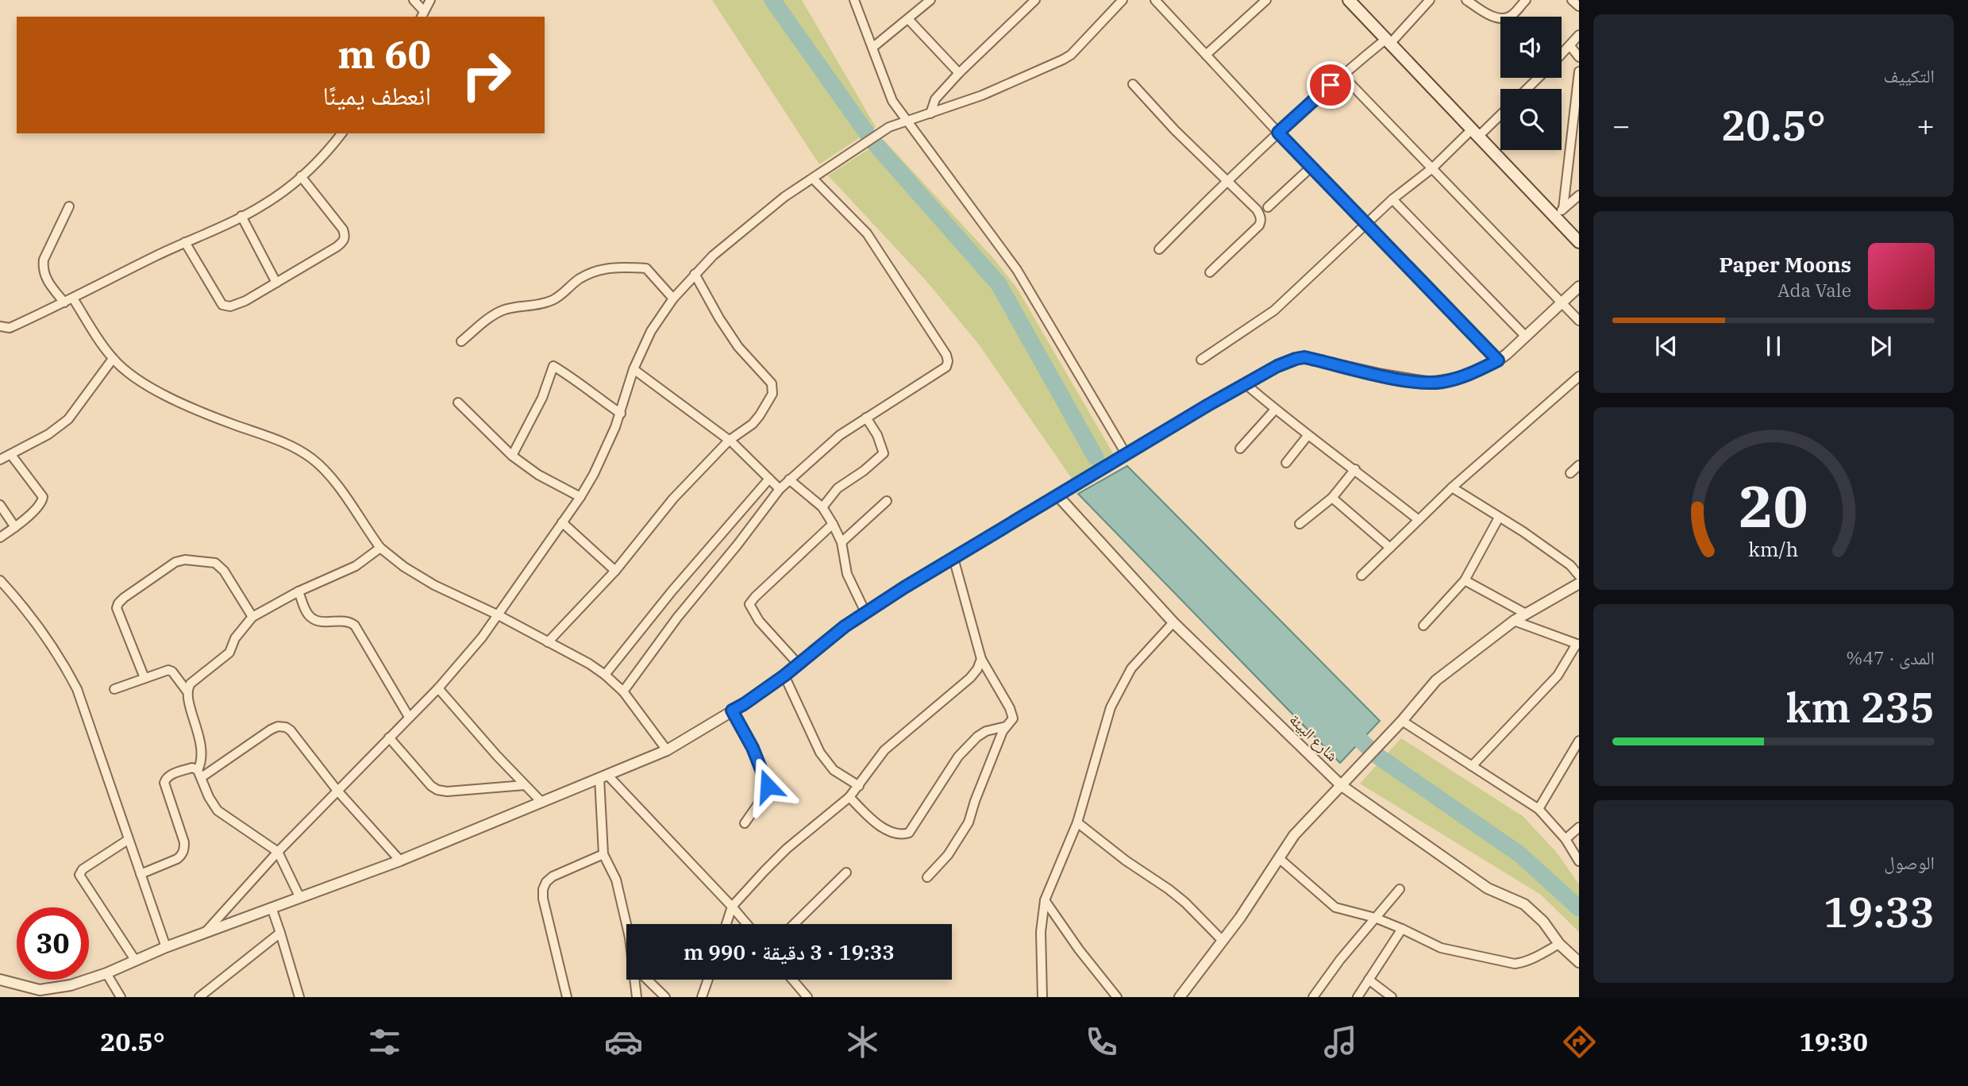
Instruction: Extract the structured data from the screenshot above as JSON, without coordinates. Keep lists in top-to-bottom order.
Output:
{
  "streets": {
    "street": ["شارع البيئة"]
  },
  "page": {
    "tile": [
      "التكييف",
      ["المدى · 47%", "235 km"],
      ["الوصول", "19:33"]
    ],
    "turn": ["60 m", "انعطف يمينًا"],
    "heat": ["−", "20.5°", "+"],
    "song": ["Paper Moons", "Ada Vale"],
    "limit": "30",
    "trip": "19:33 · 3 دقيقة · 990 m",
    "tabs": ["19:30", "20.5°"],
    "gauge": ["20", "km/h"]
  }
}
